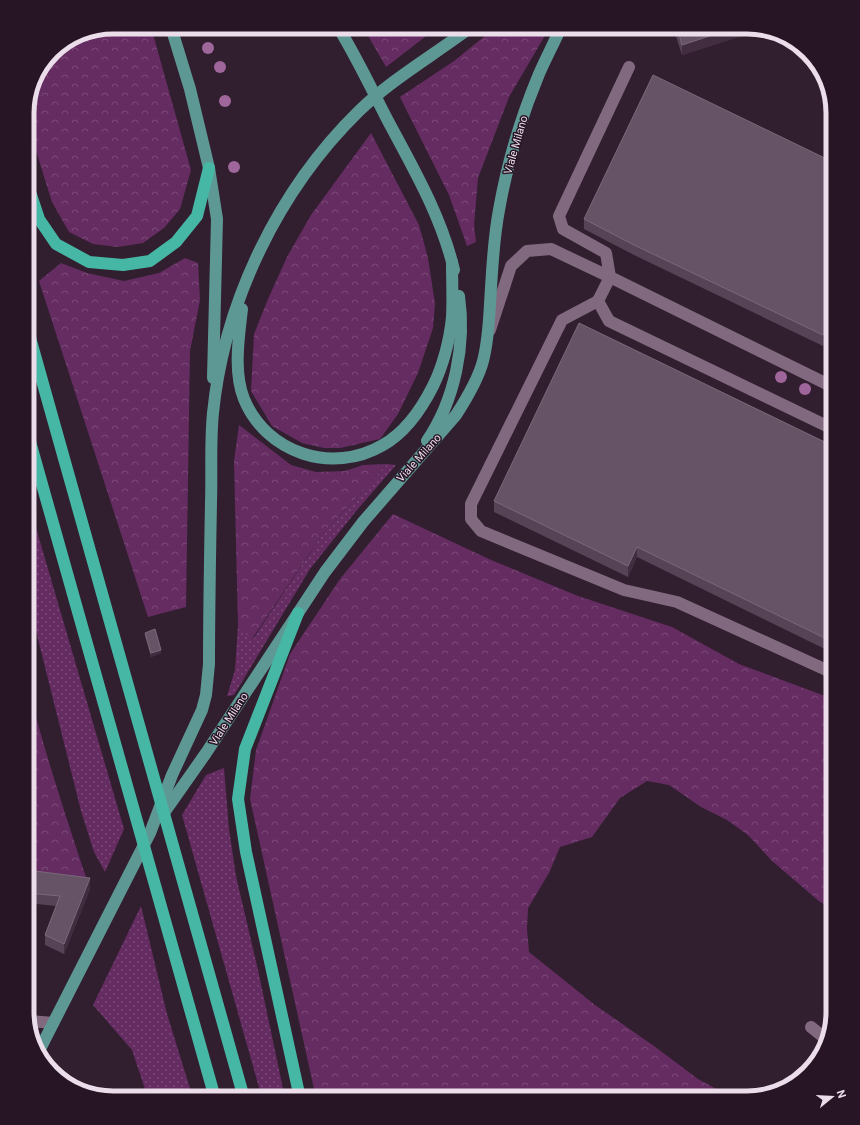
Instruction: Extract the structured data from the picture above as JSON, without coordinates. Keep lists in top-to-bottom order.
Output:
{
  "streets": {
    "main road": ["Viale Milano"]
  },
  "north": "right"
}
